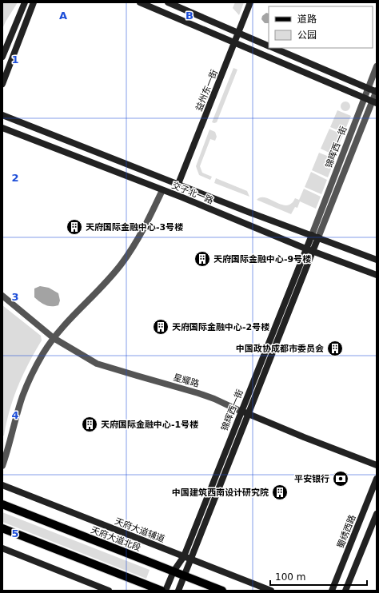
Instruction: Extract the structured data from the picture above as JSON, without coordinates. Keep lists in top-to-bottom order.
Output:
{
  "streets": {
    "main road": ["天府大道北段"],
    "street": [
      "益州东一街",
      "锦晖西一街",
      "交子北一路",
      "星耀路",
      "锦辉西一街",
      "天府大道辅道",
      "蜀绣西路"
    ]
  },
  "crossings": [
    ["益州东一街", "交子北一路"],
    ["锦晖西一街", "交子北一路"],
    ["锦晖西一街", "锦辉西一街"],
    ["交子北一路", "锦辉西一街"],
    ["星耀路", "锦辉西一街"],
    ["锦辉西一街", "天府大道辅道"],
    ["锦辉西一街", "天府大道北段"]
  ],
  "places": {
    "building": [
      "天府国际金融中心-3号楼",
      "天府国际金融中心-9号楼",
      "天府国际金融中心-2号楼",
      "中国政协成都市委员会",
      "天府国际金融中心-1号楼",
      "中国建筑西南设计研究院"
    ],
    "bank": ["平安银行"]
  },
  "legend": ["道路", "公园"],
  "scale_bar": "100 m",
  "grid": {
    "columns": ["A", "B"],
    "rows": [
      "1",
      "2",
      "3",
      "4",
      "5"
    ]
  }
}
